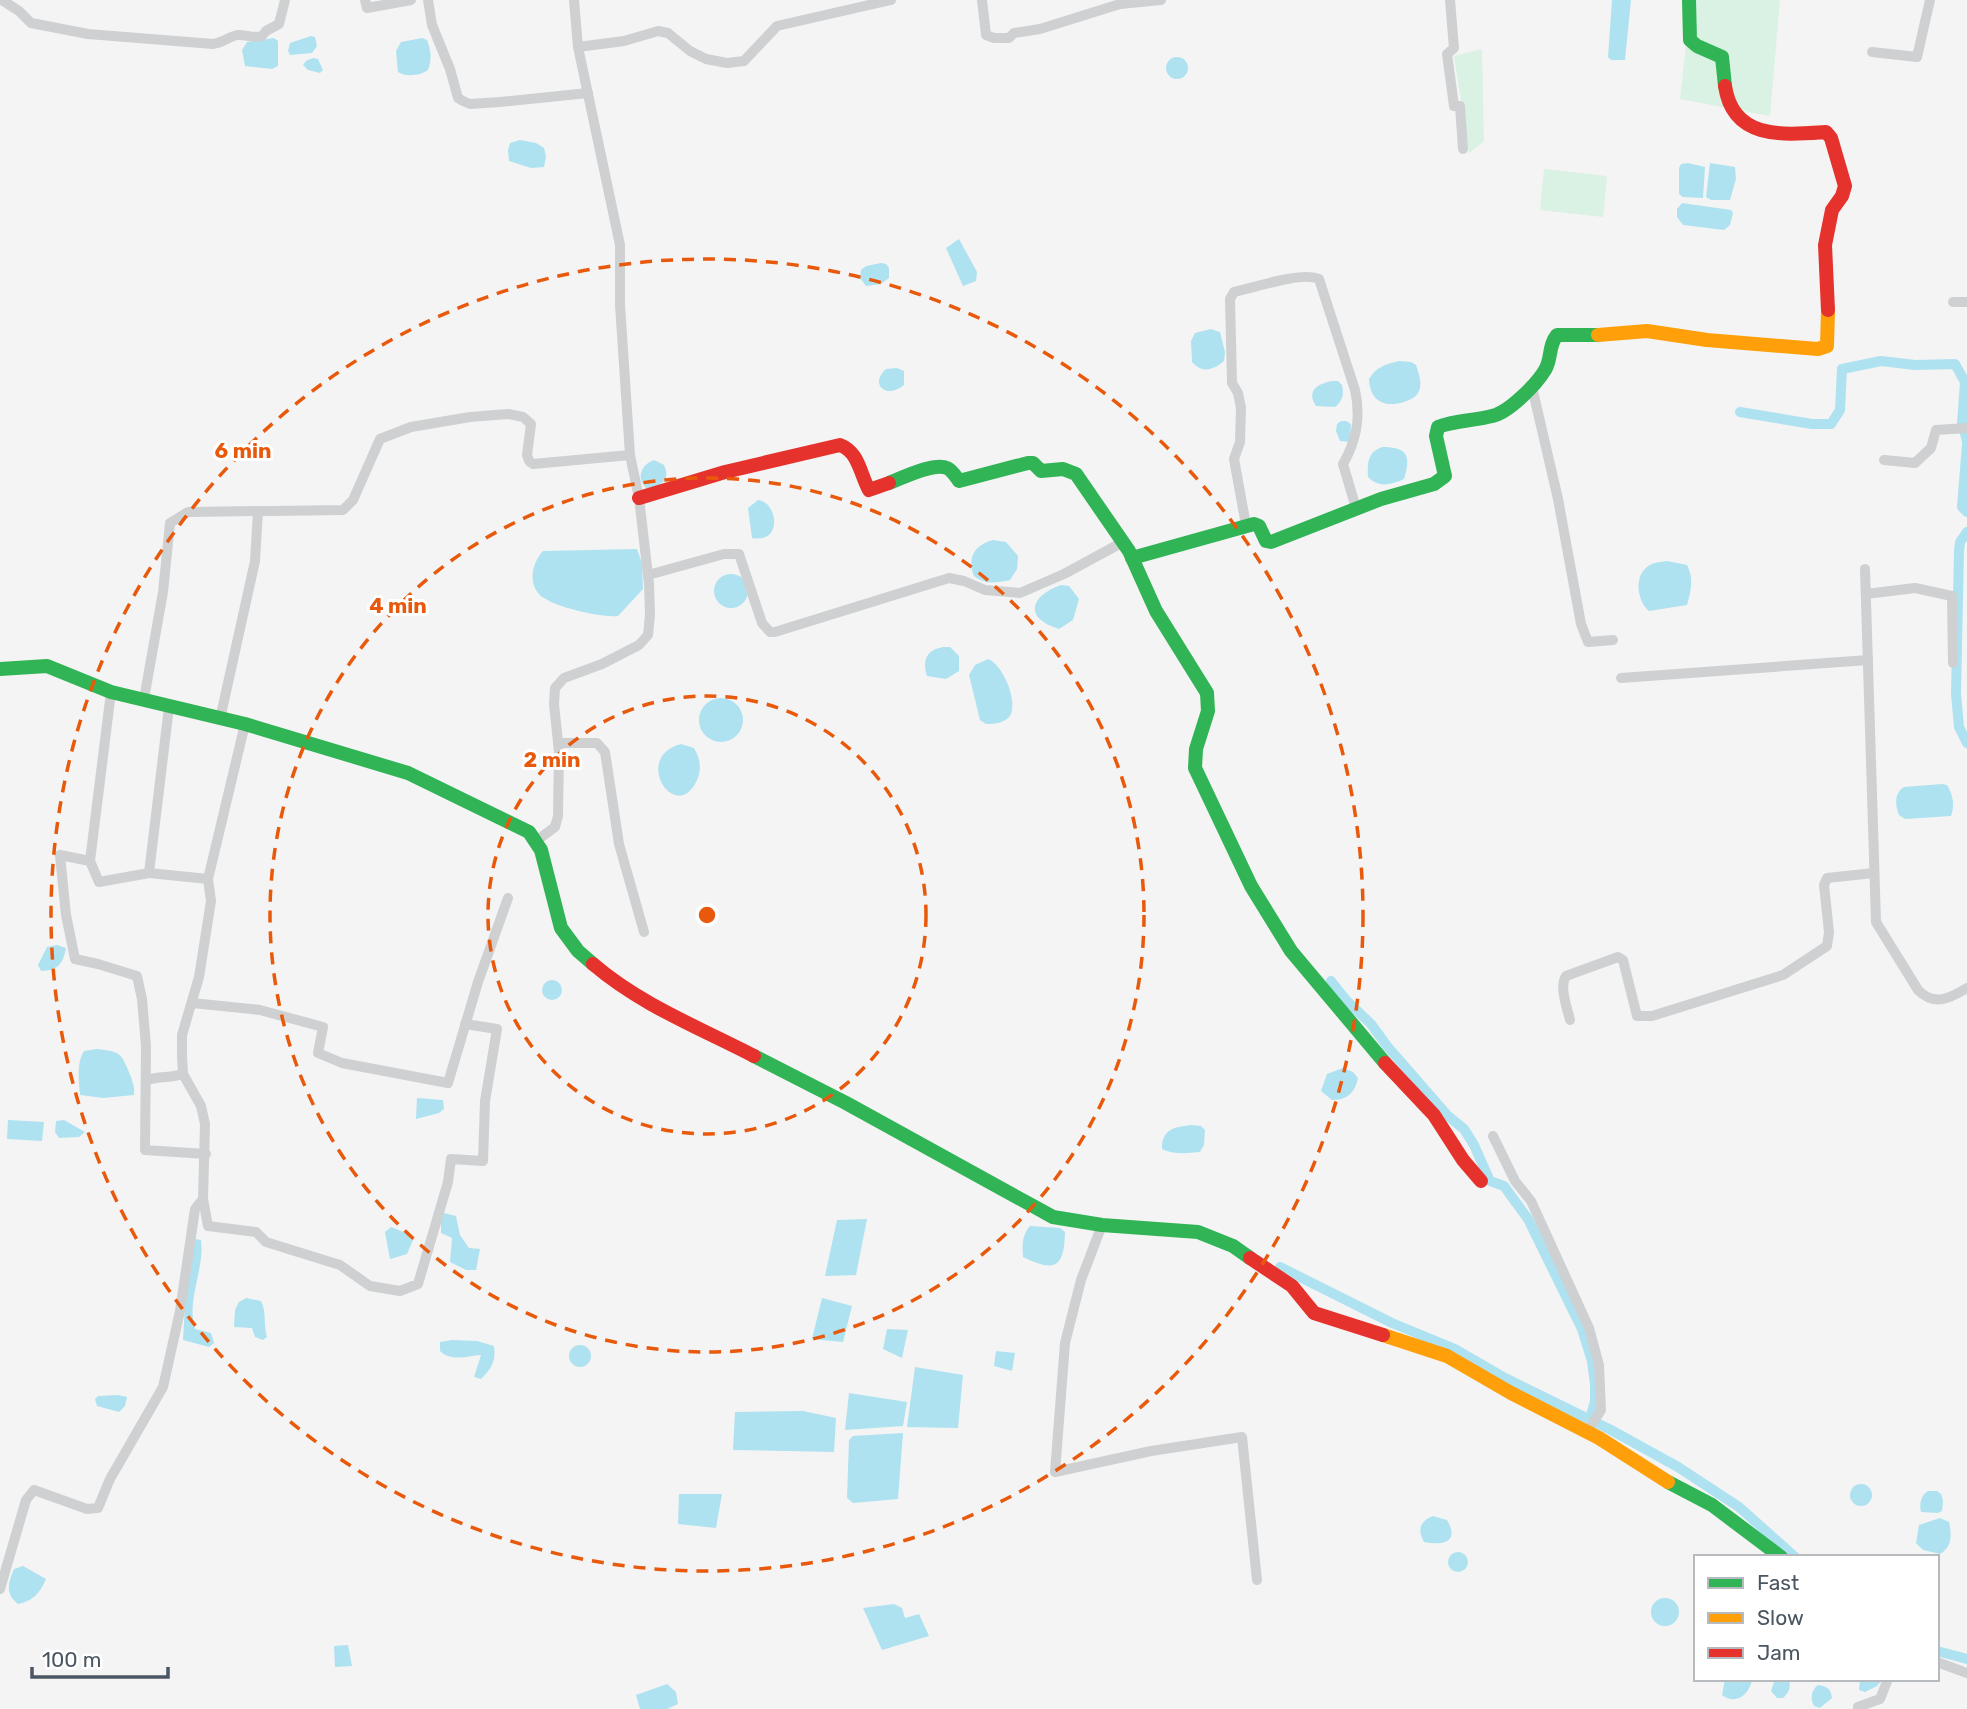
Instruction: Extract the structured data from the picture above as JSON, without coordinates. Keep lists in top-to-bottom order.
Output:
{
  "legend": ["Fast", "Slow", "Jam"],
  "scale_bar": "100 m",
  "rings": ["6 min", "4 min", "2 min"]
}
